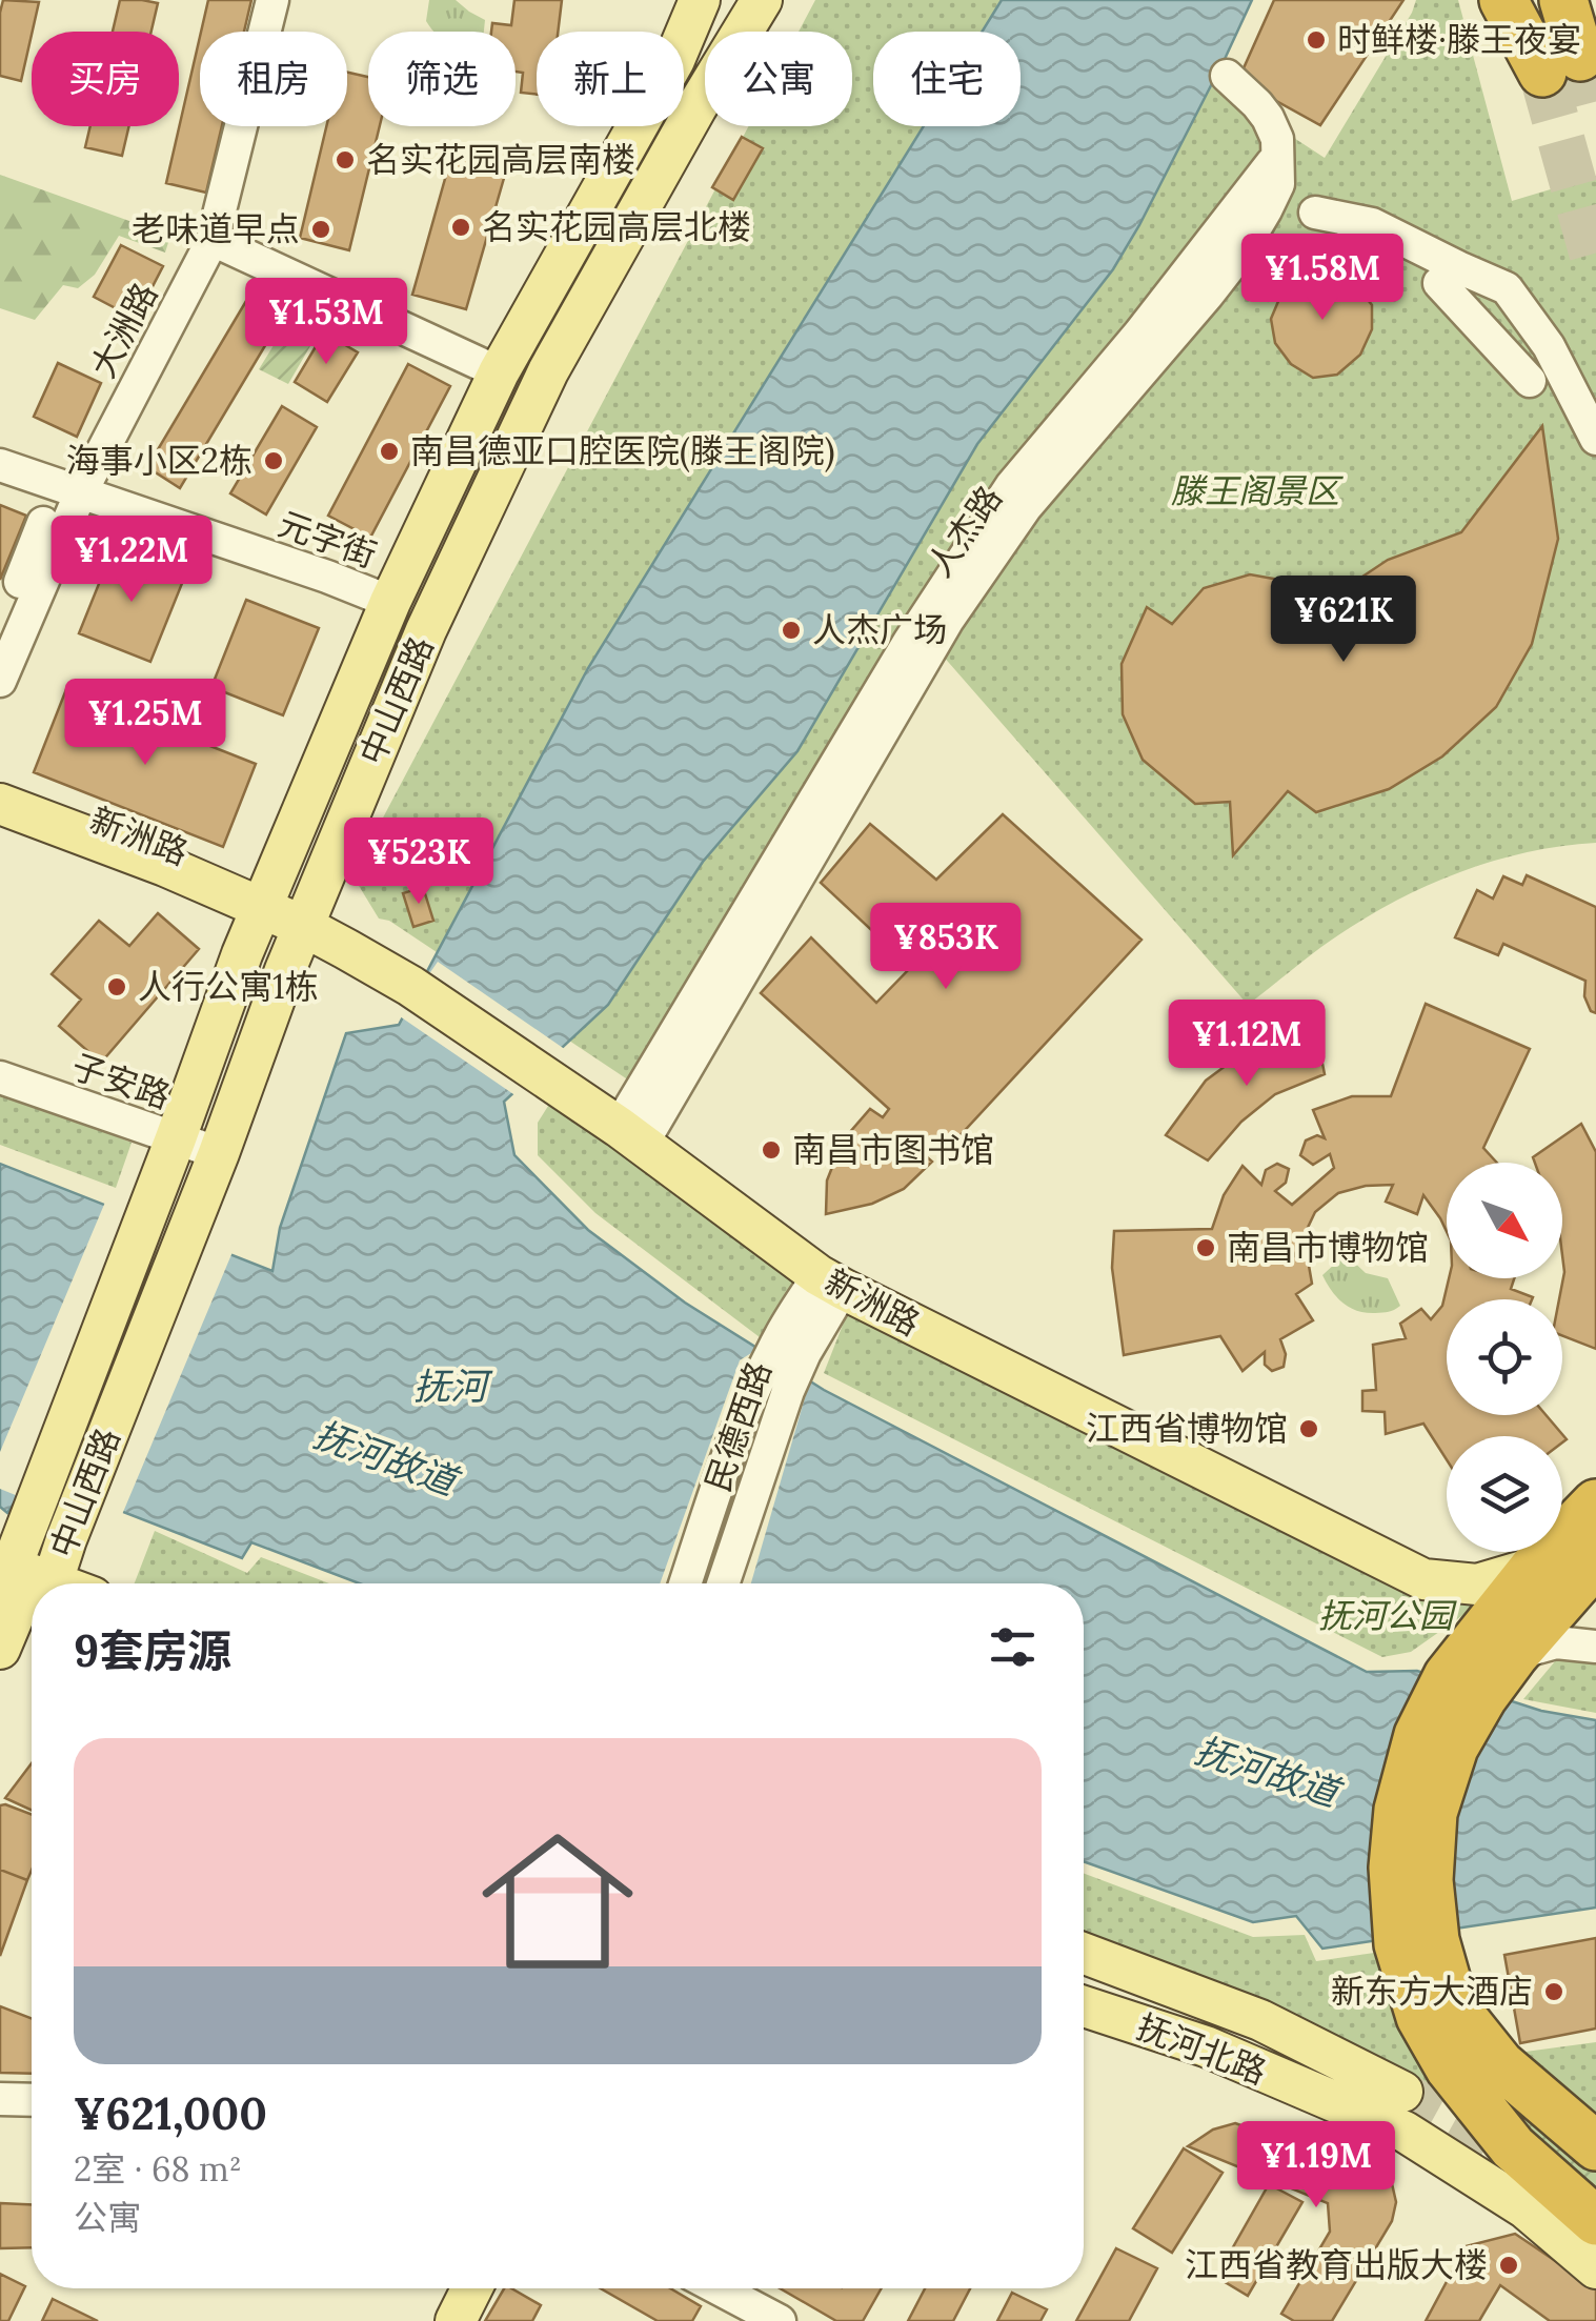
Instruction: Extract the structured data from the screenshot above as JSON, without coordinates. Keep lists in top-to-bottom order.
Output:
{
  "streets": {
    "main road": ["中山西路", "新洲路", "抚河北路"],
    "street": [
      "大洲路",
      "人杰路",
      "元字街",
      "子安路",
      "民德西路"
    ]
  },
  "crossings": [
    ["大洲路", "元字街"],
    ["人杰路", "新洲路"],
    ["元字街", "中山西路"],
    ["中山西路", "新洲路"],
    ["中山西路", "子安路"],
    ["新洲路", "民德西路"]
  ],
  "water": ["抚河", "抚河故道"],
  "parks": ["滕王阁景区", "抚河公园"],
  "places": [
    "时鲜楼·滕王夜宴",
    "名实花园高层南楼",
    "名实花园高层北楼",
    "老味道早点",
    "南昌德亚口腔医院(滕王阁院)",
    "海事小区2栋",
    "人杰广场",
    "人行公寓1栋",
    "南昌市图书馆",
    "南昌市博物馆",
    "江西省博物馆",
    "新东方大酒店",
    "江西省教育出版大楼"
  ],
  "north": "bottom right",
  "page": {
    "chip": [
      "买房",
      "租房",
      "筛选",
      "新上",
      "公寓",
      "住宅"
    ],
    "price": [
      "¥1.58M",
      "¥1.53M",
      "¥1.22M",
      "¥621K",
      "¥1.25M",
      "¥523K",
      "¥853K",
      "¥1.12M",
      "¥1.19M"
    ],
    "heading": "9套房源",
    "list": [
      {
        "name": "¥621,000",
        "note": "2室 · 68 m² · 公寓"
      }
    ]
  }
}
